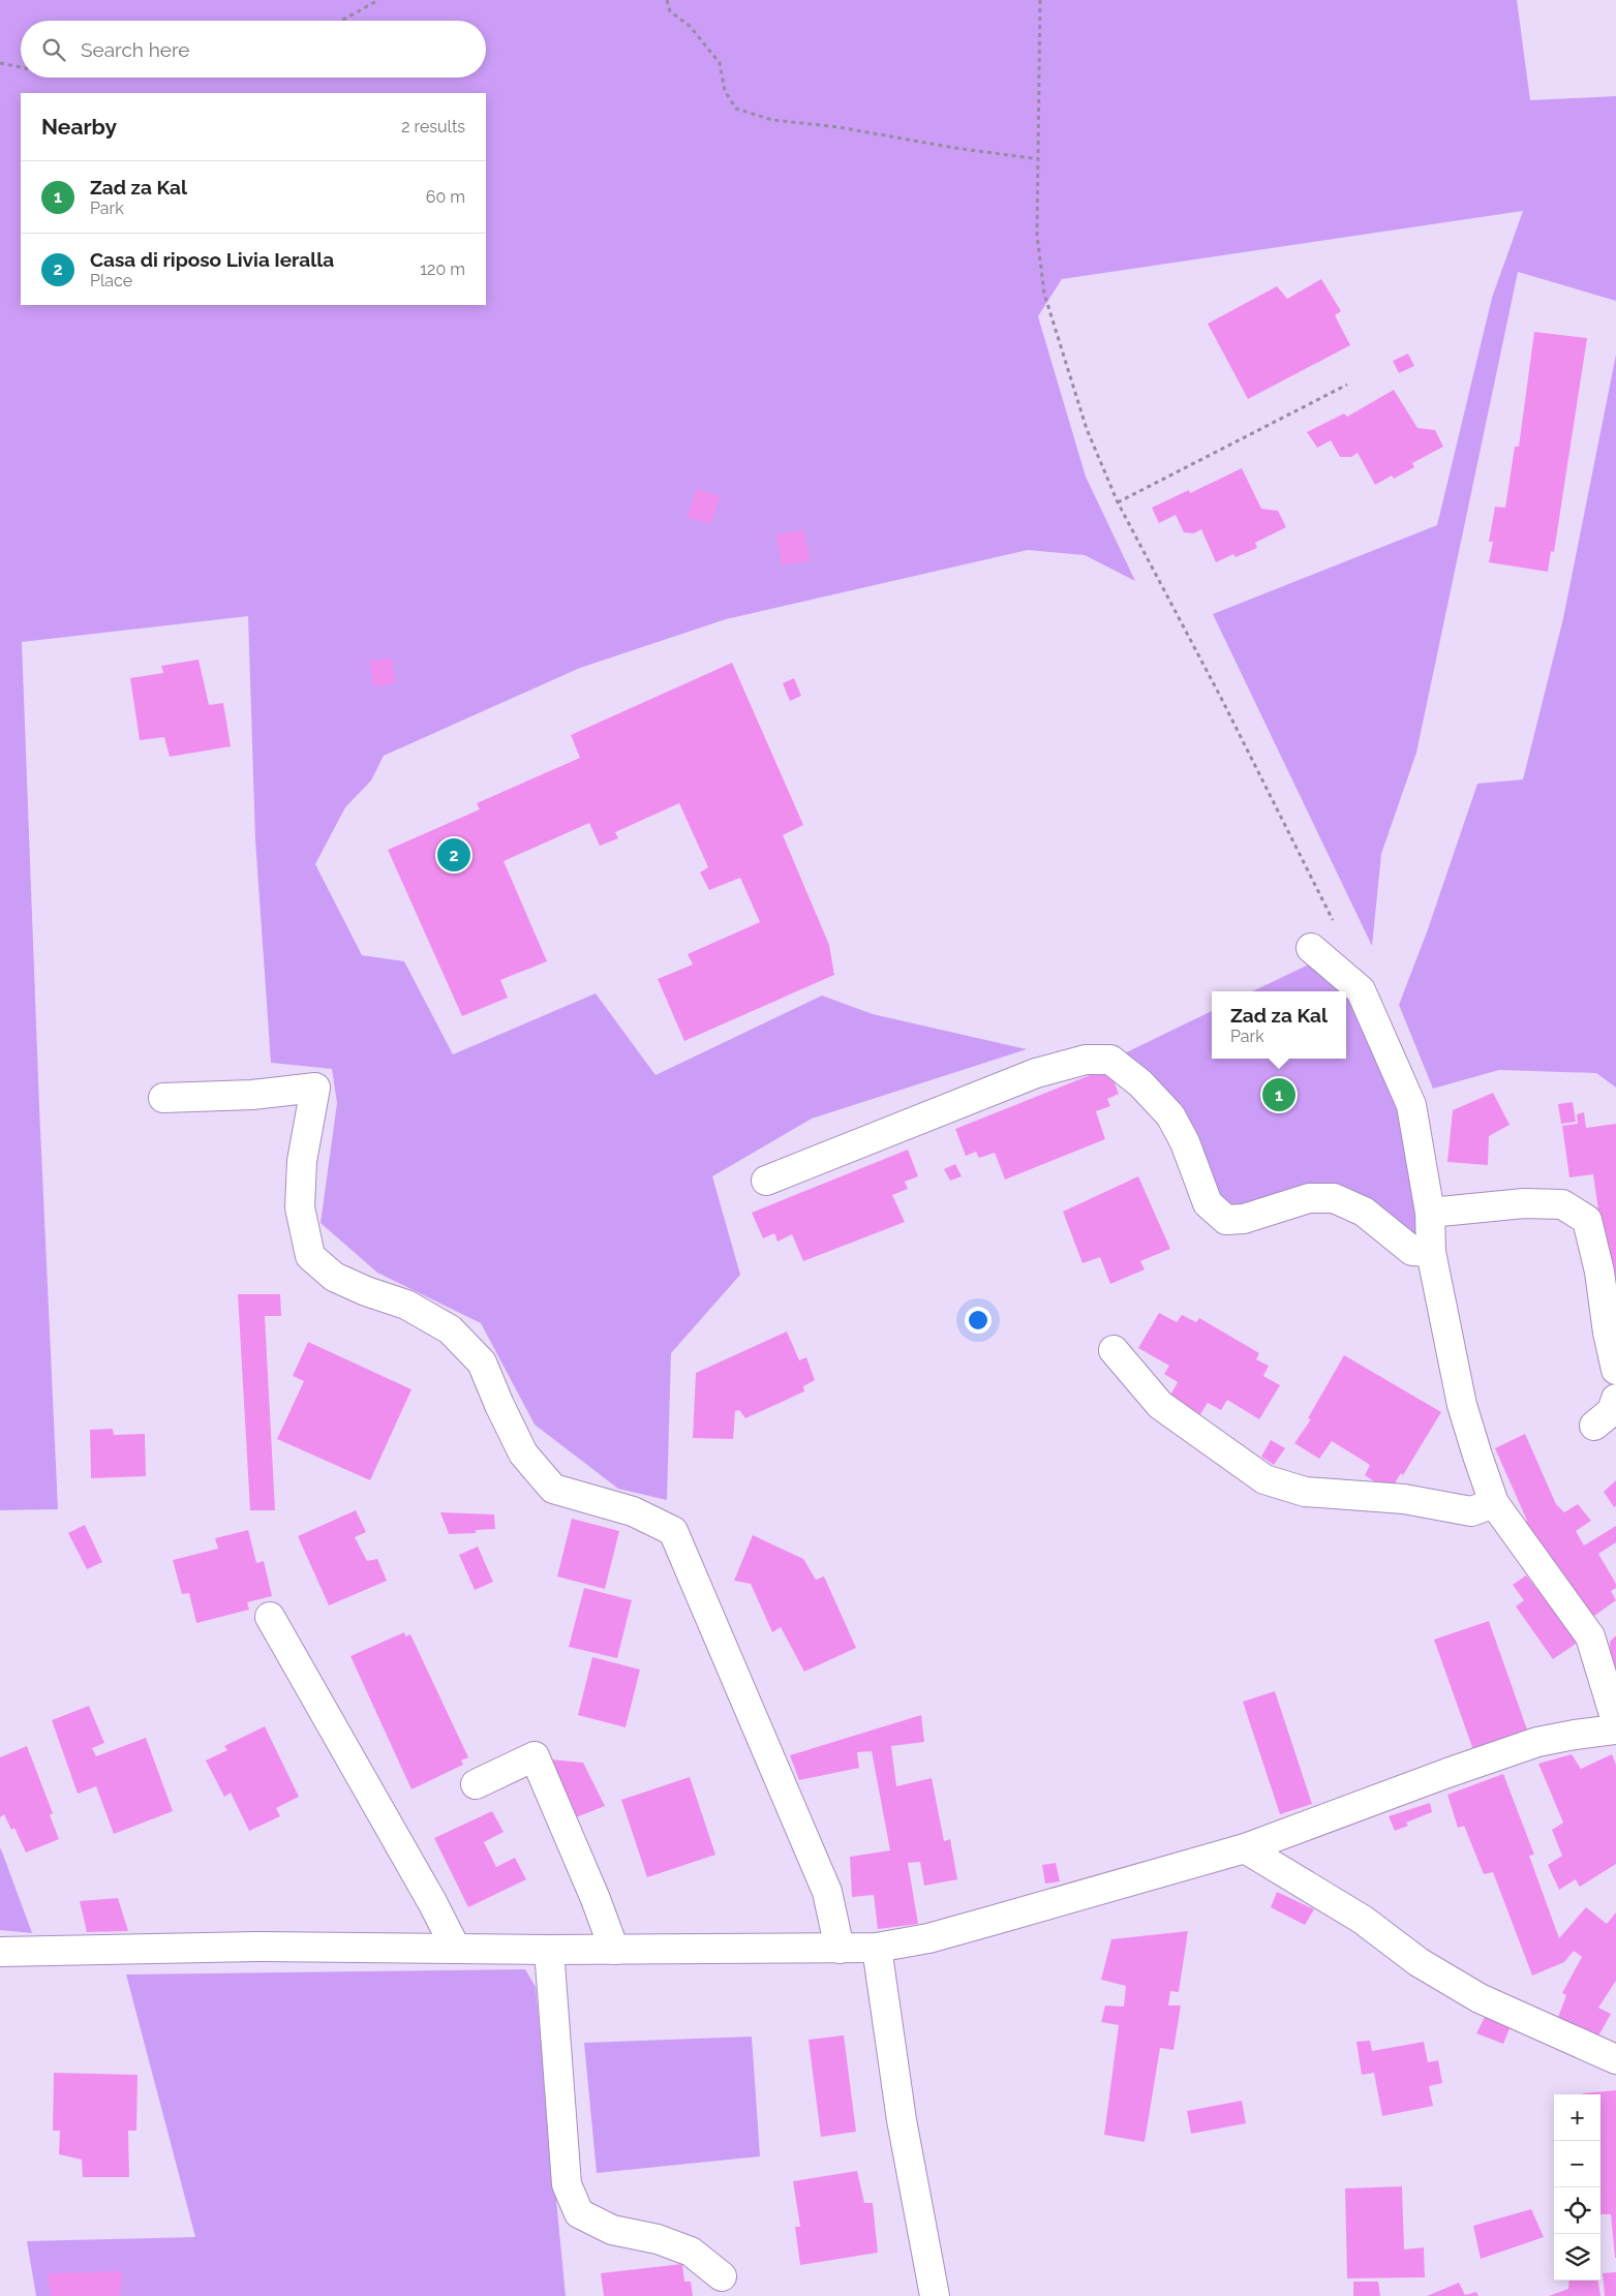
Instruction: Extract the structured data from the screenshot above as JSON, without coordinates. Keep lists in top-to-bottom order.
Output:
{
  "page": {
    "search": "Search here",
    "heading": ["Nearby", "2 results"],
    "list": [
      {
        "mark": "1",
        "name": "Zad za Kal",
        "note": "Park",
        "value": "60 m"
      },
      {
        "mark": "2",
        "name": "Casa di riposo Livia Ieralla",
        "note": "Place",
        "value": "120 m"
      }
    ],
    "pins": ["2", "1"],
    "popup": ["Zad za Kal", "Park"],
    "map_buttons": ["+", "−"]
  }
}
